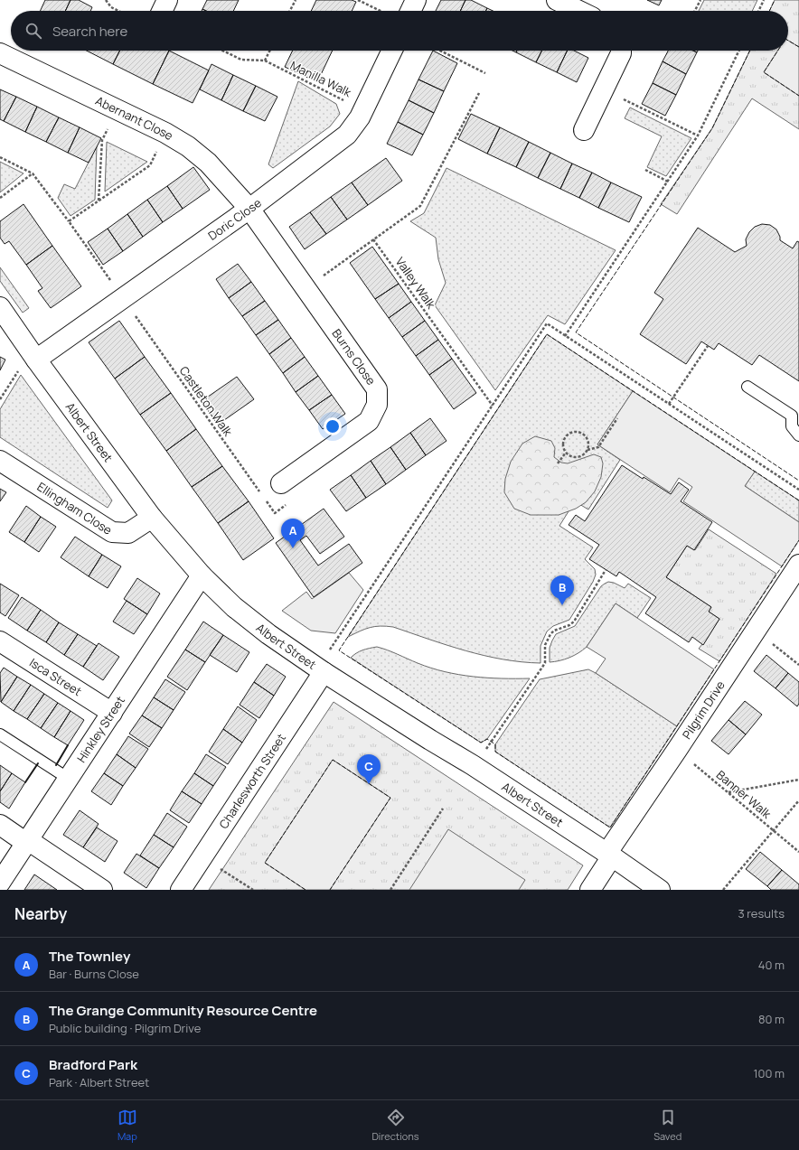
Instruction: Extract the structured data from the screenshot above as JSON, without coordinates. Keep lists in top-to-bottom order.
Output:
{
  "streets": {
    "street": [
      "Abernant Close",
      "Doric Close",
      "Burns Close",
      "Albert Street",
      "Ellingham Close",
      "Isca Street",
      "Pilgrim Drive",
      "Hinkley Street",
      "Charlesworth Street"
    ],
    "path": [
      "Manilla Walk",
      "Valley Walk",
      "Castleton Walk",
      "Banner Walk"
    ]
  },
  "crossings": [
    ["Manilla Walk", "Doric Close"],
    ["Abernant Close", "Doric Close"],
    ["Abernant Close", "Burns Close"],
    ["Doric Close", "Burns Close"],
    ["Doric Close", "Castleton Walk"],
    ["Doric Close", "Albert Street"],
    ["Albert Street", "Ellingham Close"],
    ["Albert Street", "Pilgrim Drive"],
    ["Albert Street", "Hinkley Street"],
    ["Albert Street", "Charlesworth Street"],
    ["Isca Street", "Hinkley Street"],
    ["Pilgrim Drive", "Banner Walk"]
  ],
  "page": {
    "search": "Search here",
    "pins": ["A", "B", "C"],
    "heading": ["Nearby", "3 results"],
    "list": [
      {
        "mark": "A",
        "name": "The Townley",
        "note": "Bar · Burns Close",
        "value": "40 m"
      },
      {
        "mark": "B",
        "name": "The Grange Community Resource Centre",
        "note": "Public building · Pilgrim Drive",
        "value": "80 m"
      },
      {
        "mark": "C",
        "name": "Bradford Park",
        "note": "Park · Albert Street",
        "value": "100 m"
      }
    ],
    "nav": ["Map", "Directions", "Saved"]
  }
}
